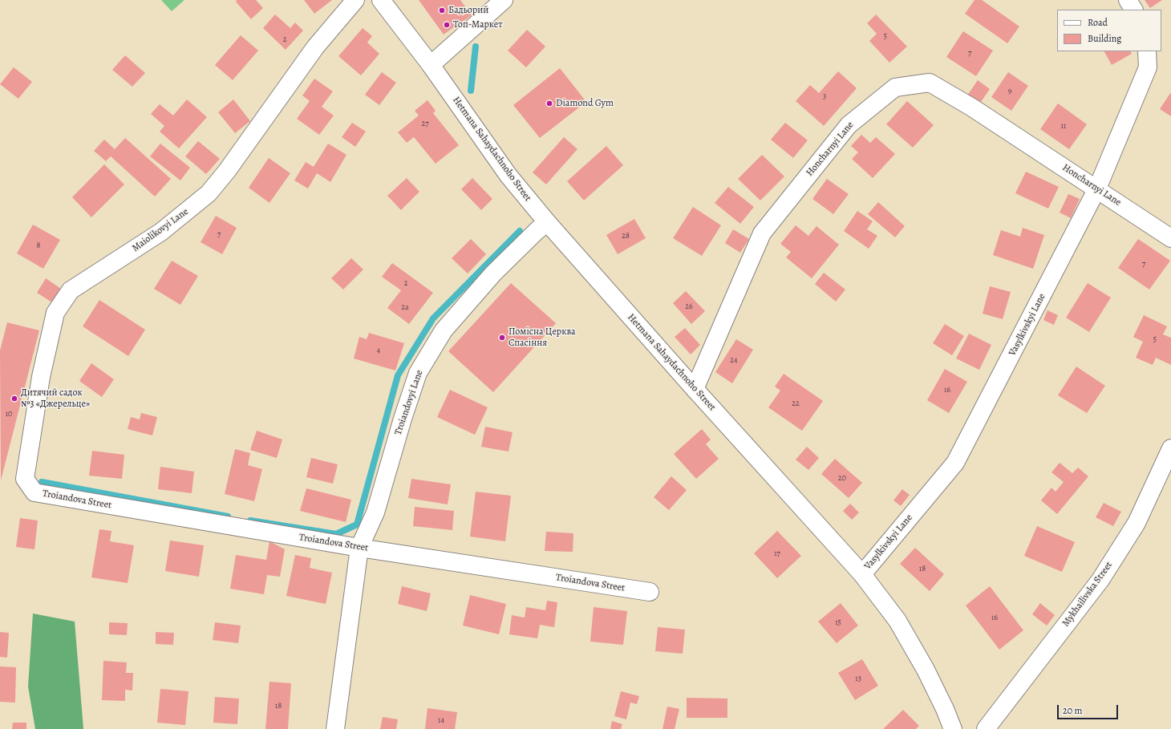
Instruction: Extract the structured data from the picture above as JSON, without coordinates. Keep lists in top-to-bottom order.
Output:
{
  "streets": {
    "street": [
      "Hetmana Sahaydachnoho Street",
      "Honcharnyi Lane",
      "Maiolikovyi Lane",
      "Vasylkivskyi Lane",
      "Troiandovyi Lane",
      "Troiandova Street",
      "Mykhailivska Street"
    ]
  },
  "crossings": [
    ["Hetmana Sahaydachnoho Street", "Honcharnyi Lane"],
    ["Hetmana Sahaydachnoho Street", "Vasylkivskyi Lane"],
    ["Hetmana Sahaydachnoho Street", "Troiandovyi Lane"],
    ["Honcharnyi Lane", "Vasylkivskyi Lane"],
    ["Maiolikovyi Lane", "Troiandova Street"],
    ["Troiandovyi Lane", "Troiandova Street"]
  ],
  "places": [
    "Бадьорий",
    "Топ-Маркет",
    "Diamond Gym",
    "Помісна Церква Спасіння",
    "Дитячий садок №3 «Джерельце»"
  ],
  "house_numbers": [
    "5",
    "2",
    "7",
    "9",
    "3",
    "27",
    "11",
    "7",
    "28",
    "8",
    "7",
    "2",
    "26",
    "2а",
    "5",
    "4",
    "24",
    "16",
    "22",
    "10",
    "20",
    "17",
    "18",
    "16",
    "15",
    "13",
    "18",
    "14"
  ],
  "legend": ["Road", "Building"],
  "scale_bar": "20 m"
}
